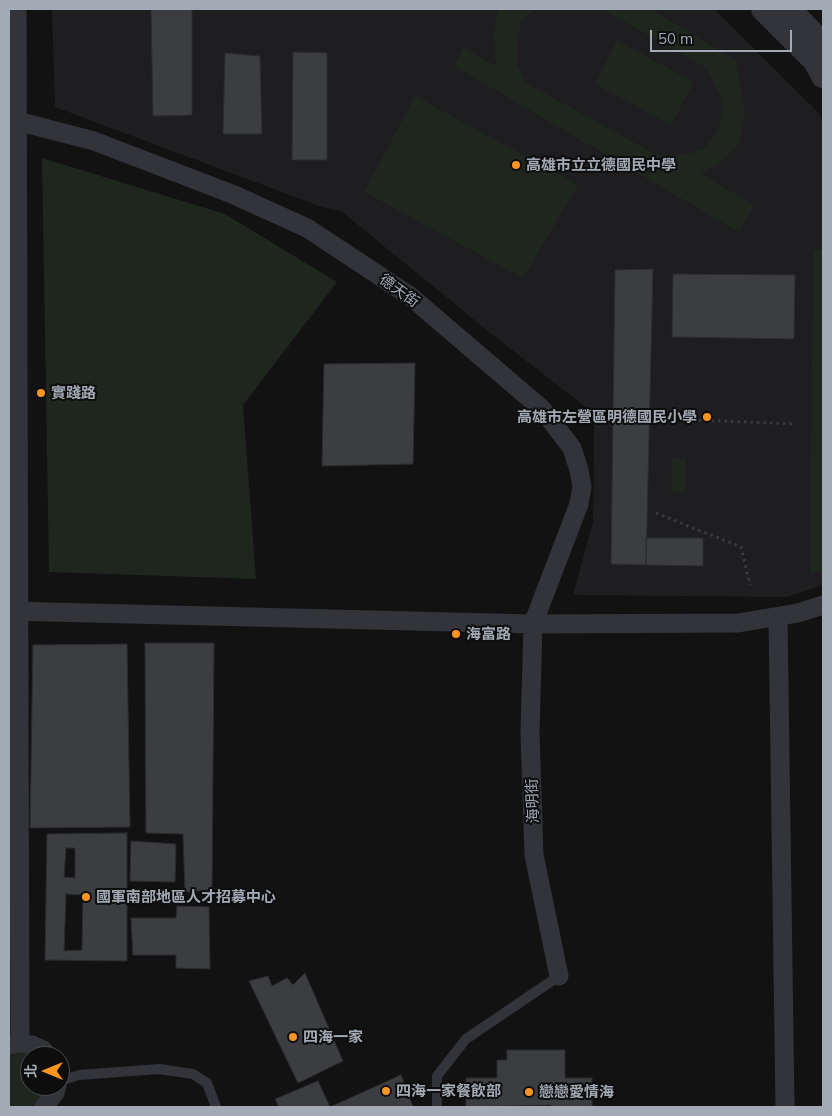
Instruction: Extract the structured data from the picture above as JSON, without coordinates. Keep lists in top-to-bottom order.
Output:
{
  "streets": {
    "street": ["德天街", "海明街"]
  },
  "crossings": [
    ["德天街", "海明街"]
  ],
  "places": [
    "高雄市立立德國民中學",
    "實踐路",
    "高雄市左營區明德國民小學",
    "海富路",
    "國軍南部地區人才招募中心",
    "四海一家",
    "四海一家餐飲部",
    "戀戀愛情海"
  ],
  "scale_bar": "50 m",
  "north": "left"
}
